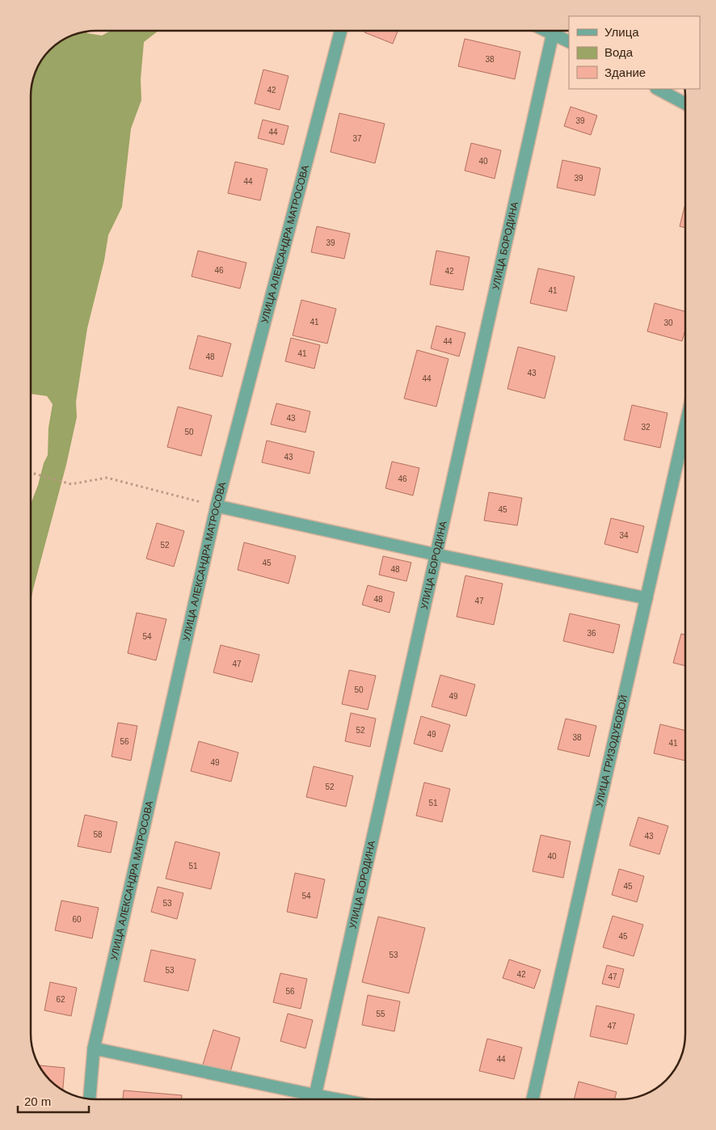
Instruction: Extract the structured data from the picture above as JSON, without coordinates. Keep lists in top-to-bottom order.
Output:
{
  "streets": {
    "street": ["УЛИЦА АЛЕКСАНДРА МАТРОСОВА", "УЛИЦА БОРОДИНА", "УЛИЦА ГРИЗОДУБОВОЙ"]
  },
  "house_numbers": [
    "38",
    "42",
    "39",
    "44",
    "37",
    "40",
    "39",
    "44",
    "39",
    "46",
    "42",
    "41",
    "41",
    "30",
    "44",
    "41",
    "48",
    "43",
    "44",
    "43",
    "32",
    "50",
    "43",
    "46",
    "45",
    "34",
    "52",
    "45",
    "48",
    "48",
    "47",
    "36",
    "54",
    "47",
    "50",
    "49",
    "52",
    "49",
    "38",
    "56",
    "41",
    "49",
    "52",
    "51",
    "58",
    "43",
    "40",
    "51",
    "45",
    "54",
    "53",
    "60",
    "45",
    "53",
    "53",
    "42",
    "47",
    "56",
    "62",
    "55",
    "47",
    "44"
  ],
  "legend": ["Улица", "Вода", "Здание"],
  "scale_bar": "20 m"
}
